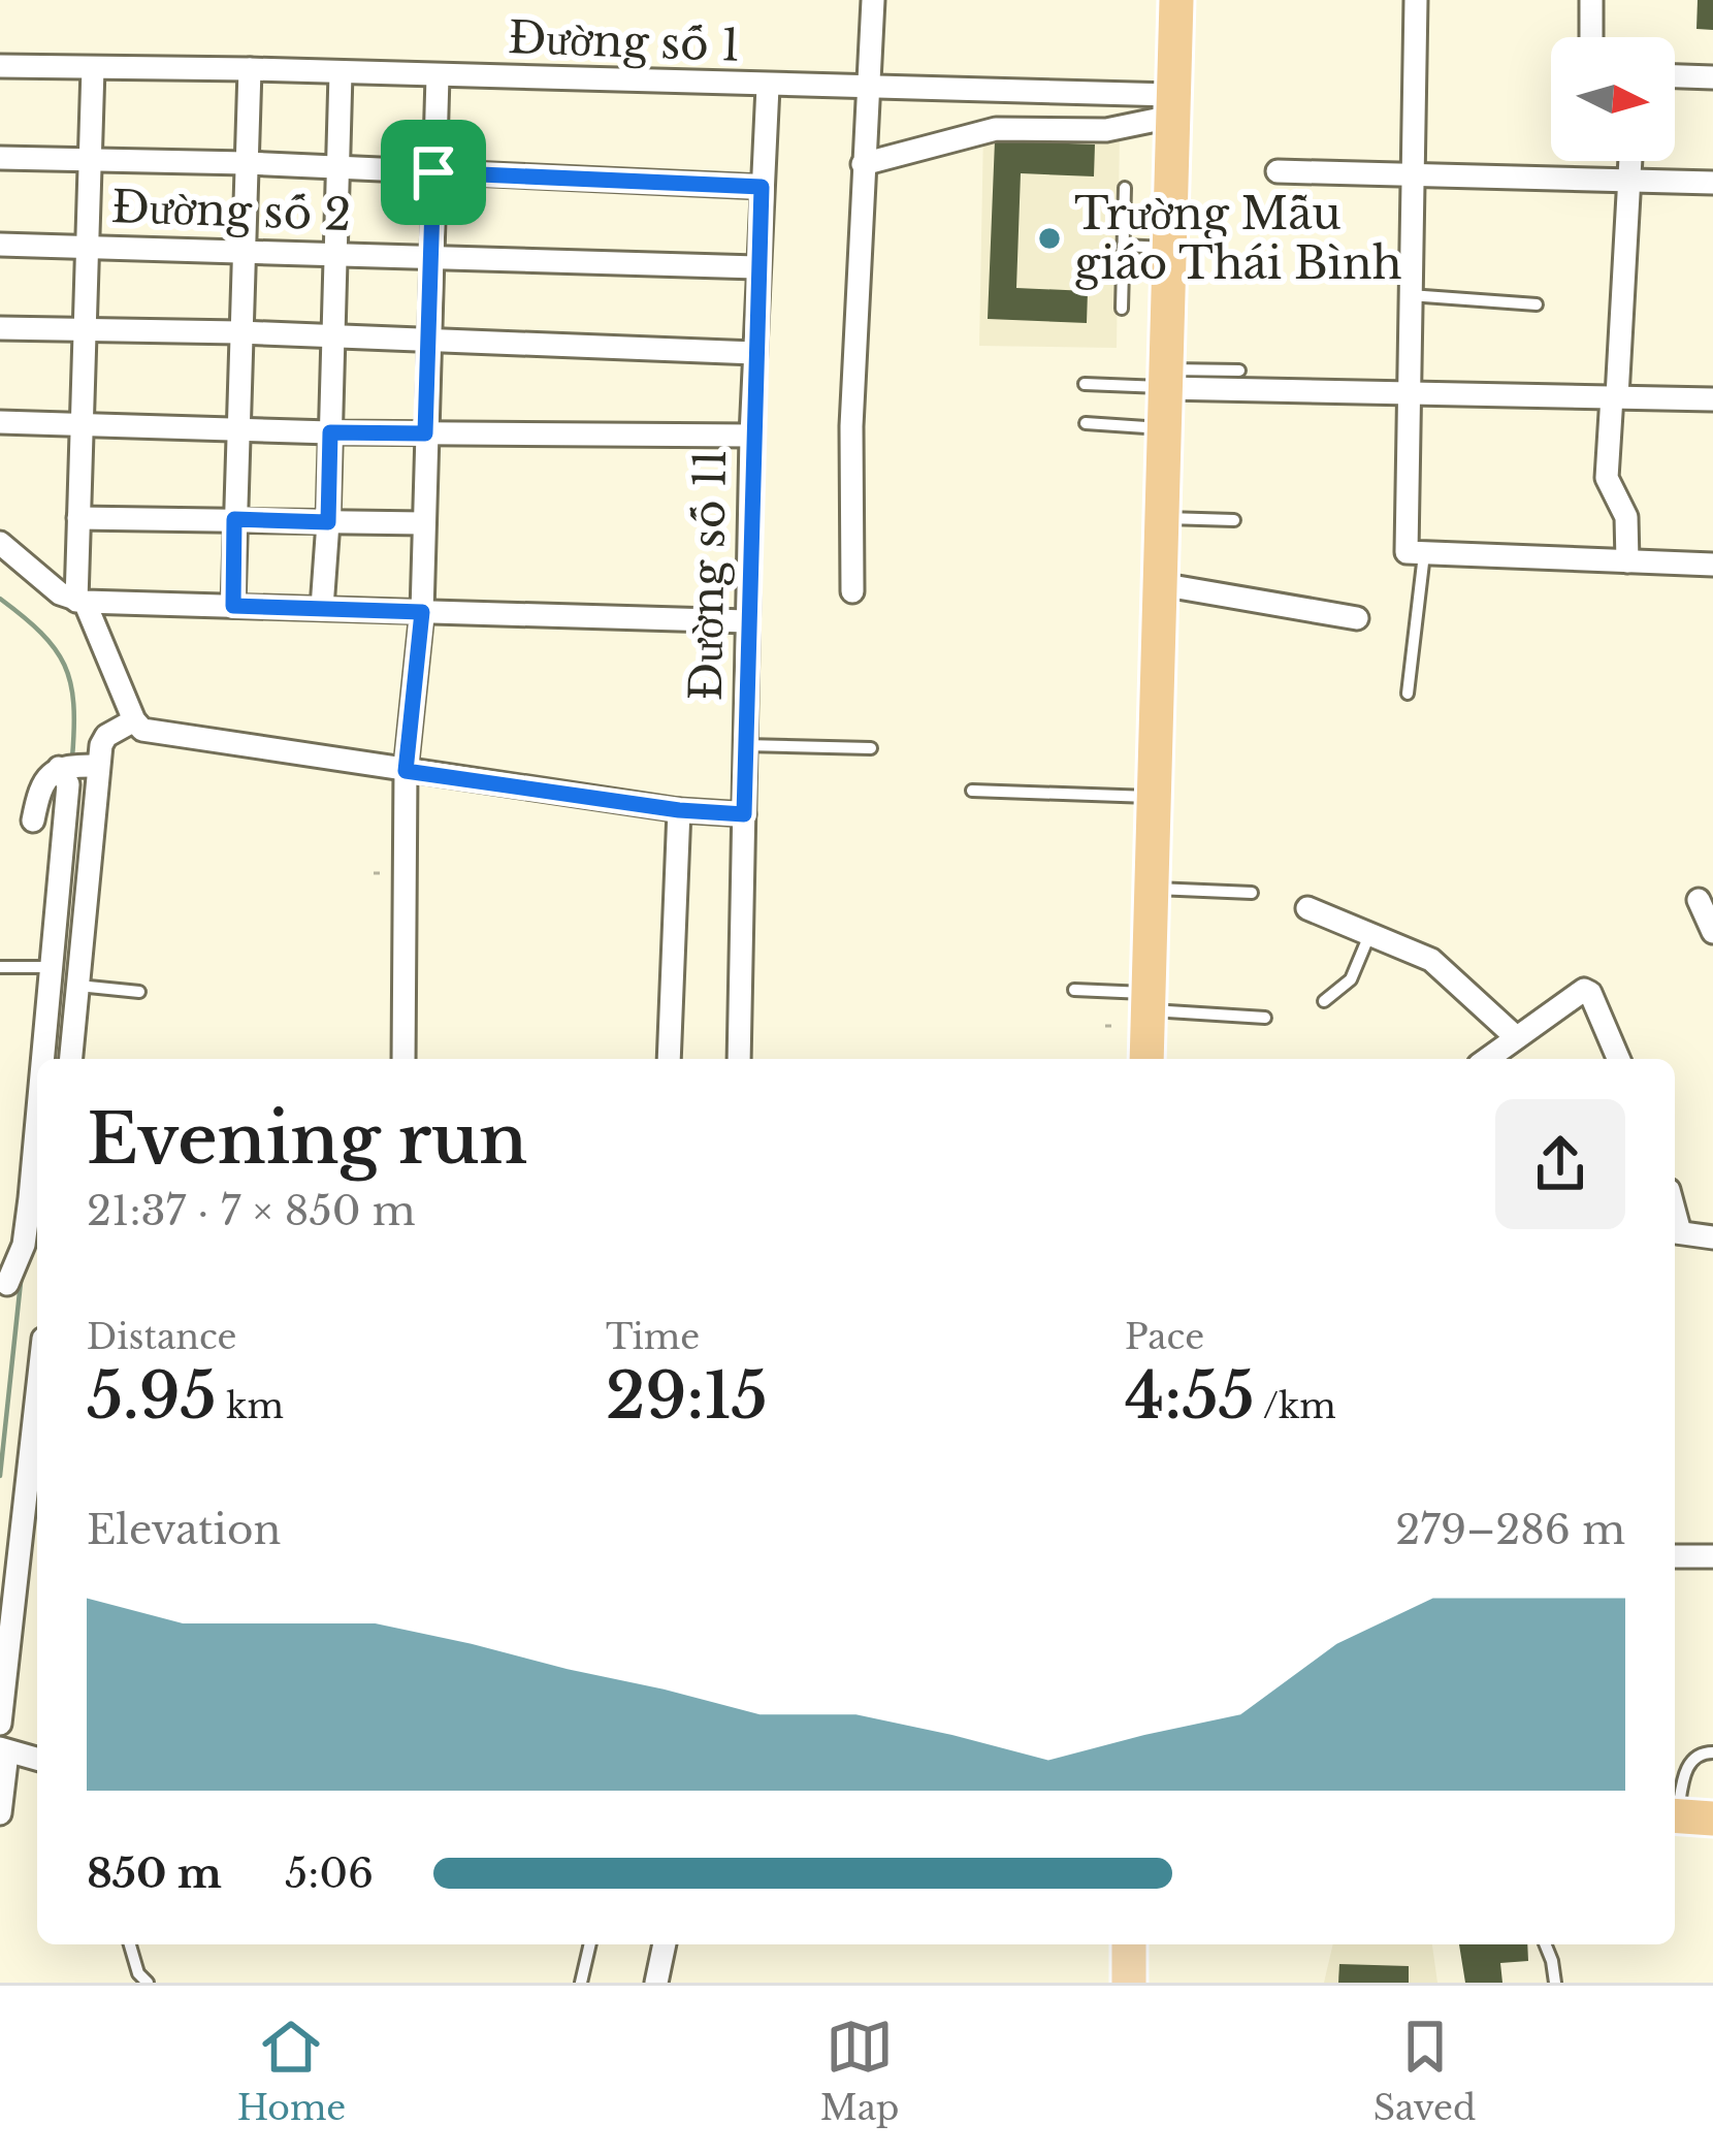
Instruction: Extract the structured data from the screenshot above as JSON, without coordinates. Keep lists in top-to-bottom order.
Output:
{
  "streets": {
    "street": ["Đường số 1", "Đường số 2", "Đường số 11"]
  },
  "crossings": [
    ["Đường số 1", "Đường số 11"],
    ["Đường số 2", "Đường số 11"]
  ],
  "places": ["Trường Mẫu giáo Thái Bình"],
  "north": "right",
  "page": {
    "heading": ["Evening run", "21:37 · 7 × 850 m"],
    "stats": [
      ["Distance", "5.95 km"],
      ["Time", "29:15"],
      ["Pace", "4:55 /km"]
    ],
    "chart": ["Elevation", "279–286 m"],
    "list": [
      {
        "name": "850 m",
        "note": "5:06"
      }
    ],
    "tabs": ["Home", "Map", "Saved"]
  }
}
